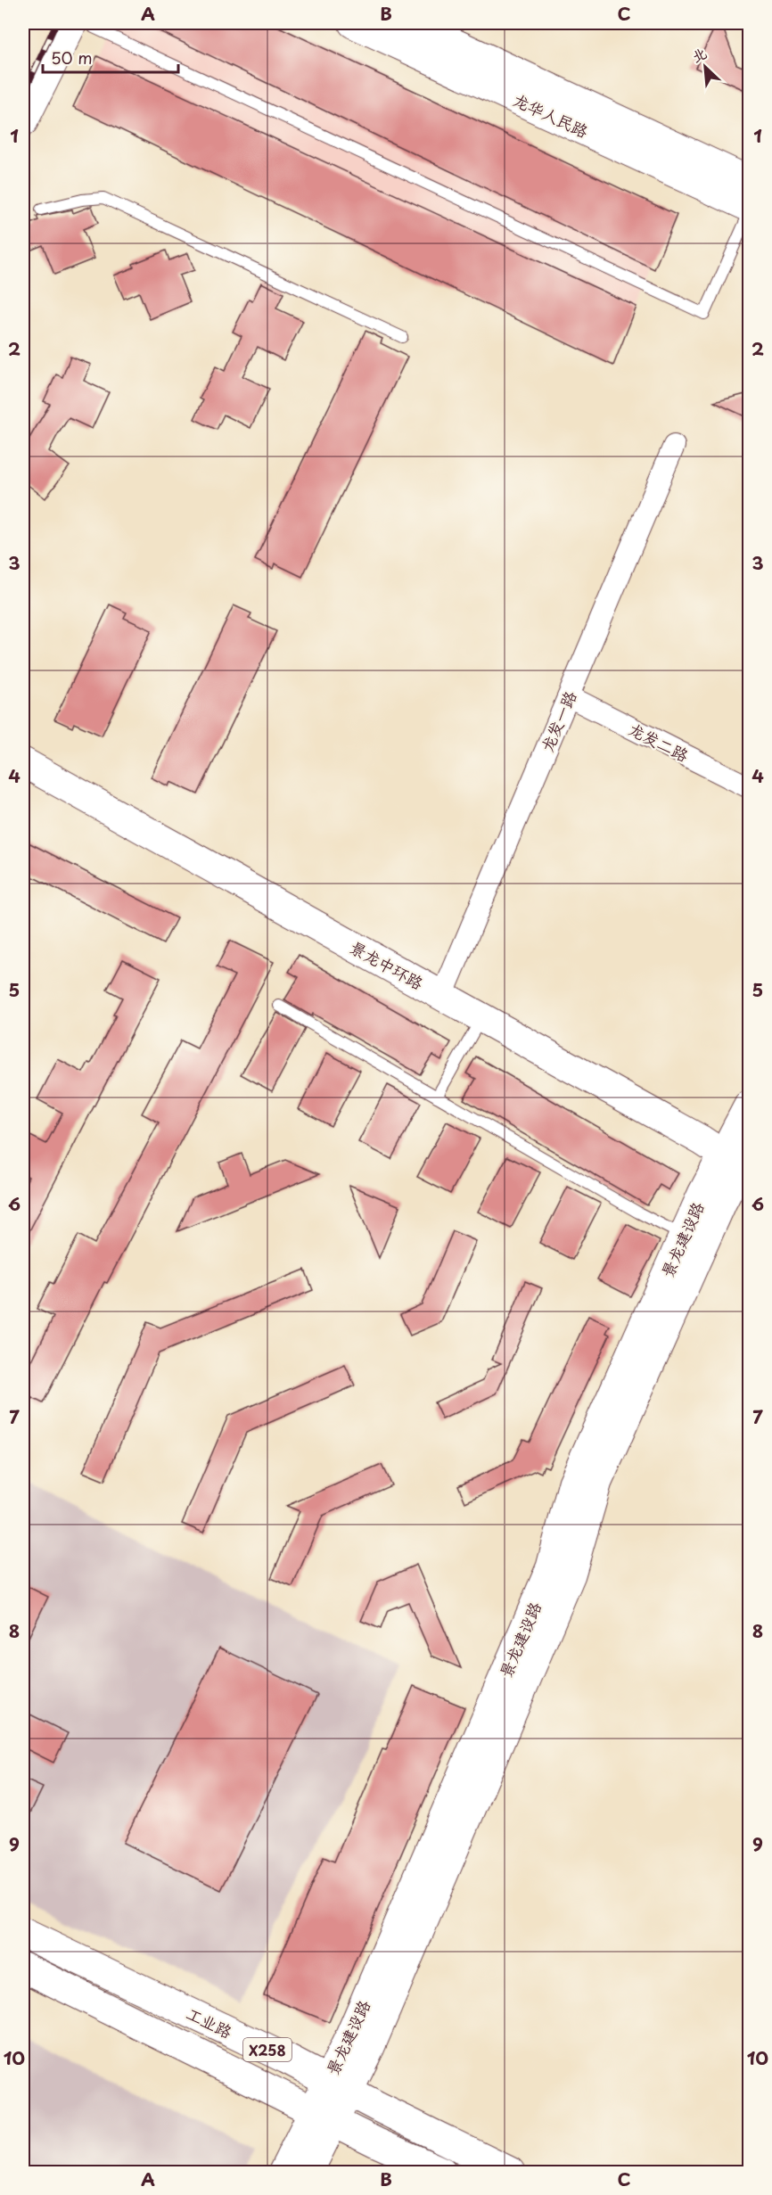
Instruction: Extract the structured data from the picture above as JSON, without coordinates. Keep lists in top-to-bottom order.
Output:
{
  "streets": {
    "main road": [
      "龙华人民路",
      "景龙中环路",
      "景龙建设路",
      "工业路",
      "X258"
    ],
    "street": ["龙发一路", "龙发二路"]
  },
  "crossings": [
    ["龙发一路", "龙发二路"],
    ["龙发一路", "景龙中环路"],
    ["景龙中环路", "景龙建设路"],
    ["景龙建设路", "工业路"]
  ],
  "scale_bar": "50 m",
  "north": "top left",
  "grid": {
    "columns": ["A", "B", "C"],
    "rows": [
      "1",
      "2",
      "3",
      "4",
      "5",
      "6",
      "7",
      "8",
      "9",
      "10"
    ]
  }
}
